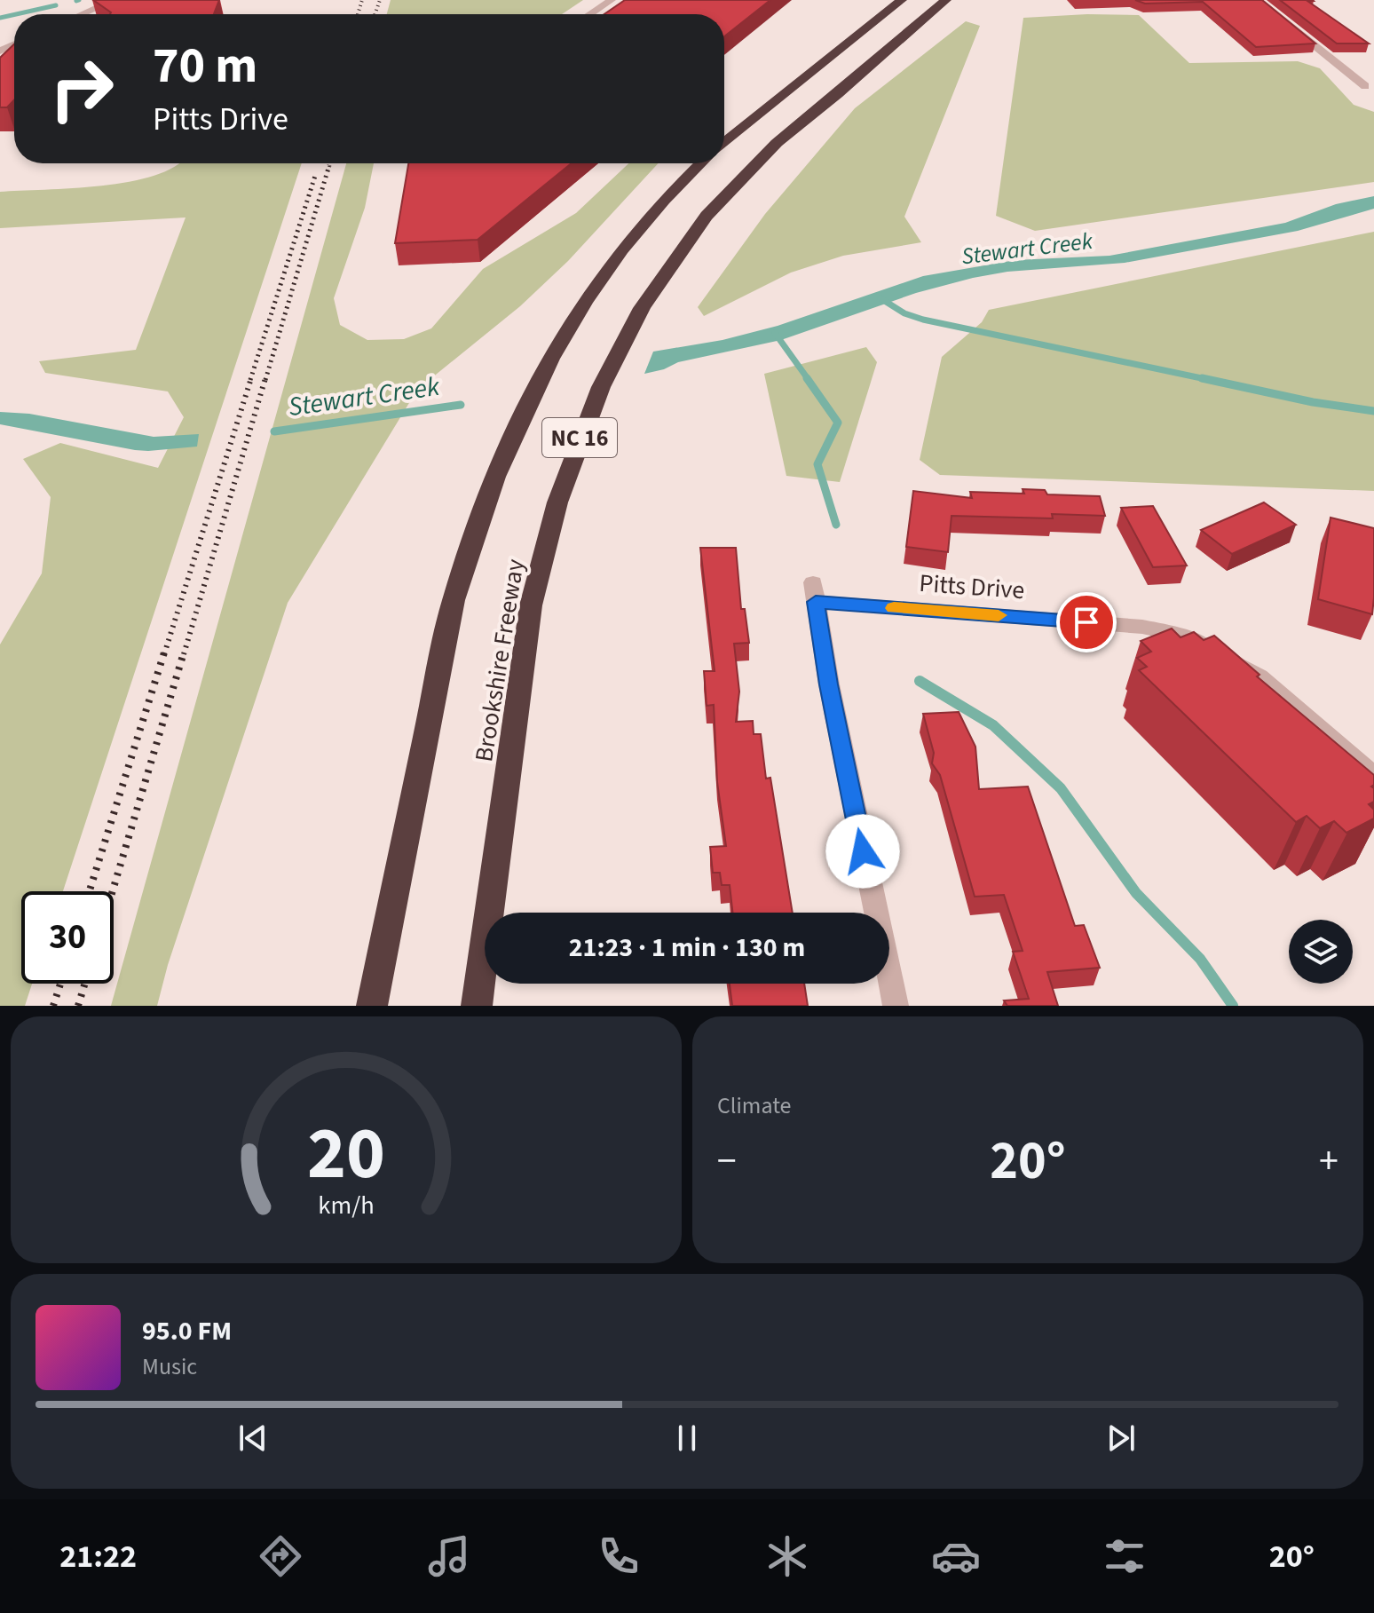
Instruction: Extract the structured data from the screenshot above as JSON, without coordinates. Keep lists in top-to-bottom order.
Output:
{
  "streets": {
    "highway": ["NC 16", "Brookshire Freeway"],
    "street": ["Pitts Drive"]
  },
  "water": ["Stewart Creek"],
  "page": {
    "turn": ["70 m", "Pitts Drive"],
    "limit": "30",
    "trip": "21:23 · 1 min · 130 m",
    "tile": "Climate",
    "heat": ["−", "20°", "+"],
    "song": ["95.0 FM", "Music"],
    "tabs": ["21:22", "20°"],
    "gauge": ["20", "km/h"]
  }
}
